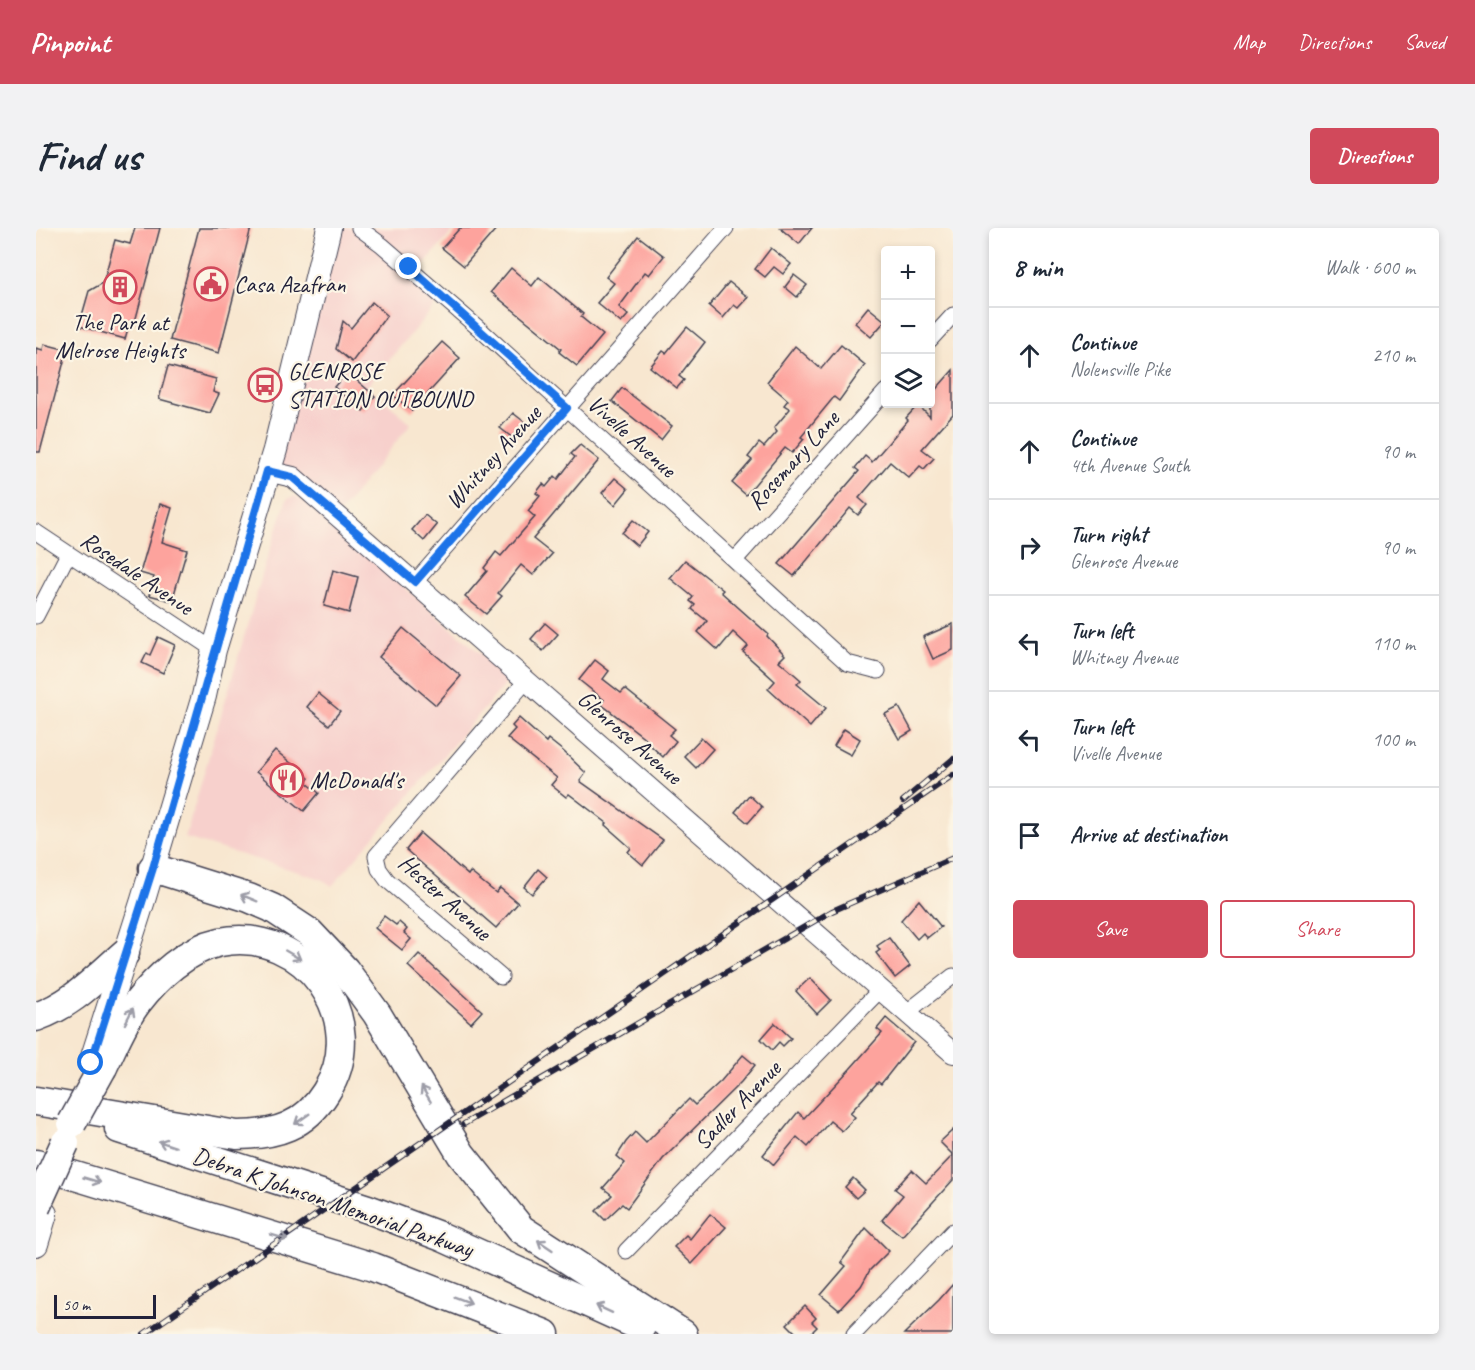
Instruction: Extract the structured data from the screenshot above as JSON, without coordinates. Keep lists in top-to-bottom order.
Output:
{
  "streets": {
    "highway": ["Debra K Johnson Memorial Parkway"],
    "street": [
      "Vivelle Avenue",
      "Whitney Avenue",
      "Rosemary Lane",
      "Rosedale Avenue",
      "Glenrose Avenue",
      "Hester Avenue",
      "Sadler Avenue"
    ]
  },
  "crossings": [
    ["Vivelle Avenue", "Whitney Avenue"],
    ["Vivelle Avenue", "Rosemary Lane"],
    ["Whitney Avenue", "Glenrose Avenue"],
    ["Glenrose Avenue", "Hester Avenue"],
    ["Glenrose Avenue", "Sadler Avenue"]
  ],
  "places": {
    "public building": ["Casa Azafran"],
    "building": ["The Park at Melrose Heights"],
    "bus stop": ["GLENROSE STATION OUTBOUND"],
    "restaurant": ["McDonald's"]
  },
  "scale_bar": "50 m",
  "page": {
    "header": "Pinpoint",
    "nav": ["Map", "Directions", "Saved"],
    "buttons": [
      "Directions",
      ["Save", "Share"]
    ],
    "title": "Find us",
    "heading": ["8 min", "Walk · 600 m"],
    "map_buttons": ["+", "−"],
    "list": [
      ["Continue", "Nolensville Pike", "210 m"],
      ["Continue", "4th Avenue South", "90 m"],
      ["Turn right", "Glenrose Avenue", "90 m"],
      ["Turn left", "Whitney Avenue", "110 m"],
      ["Turn left", "Vivelle Avenue", "100 m"],
      "Arrive at destination"
    ],
    "scale": "50 m"
  }
}
